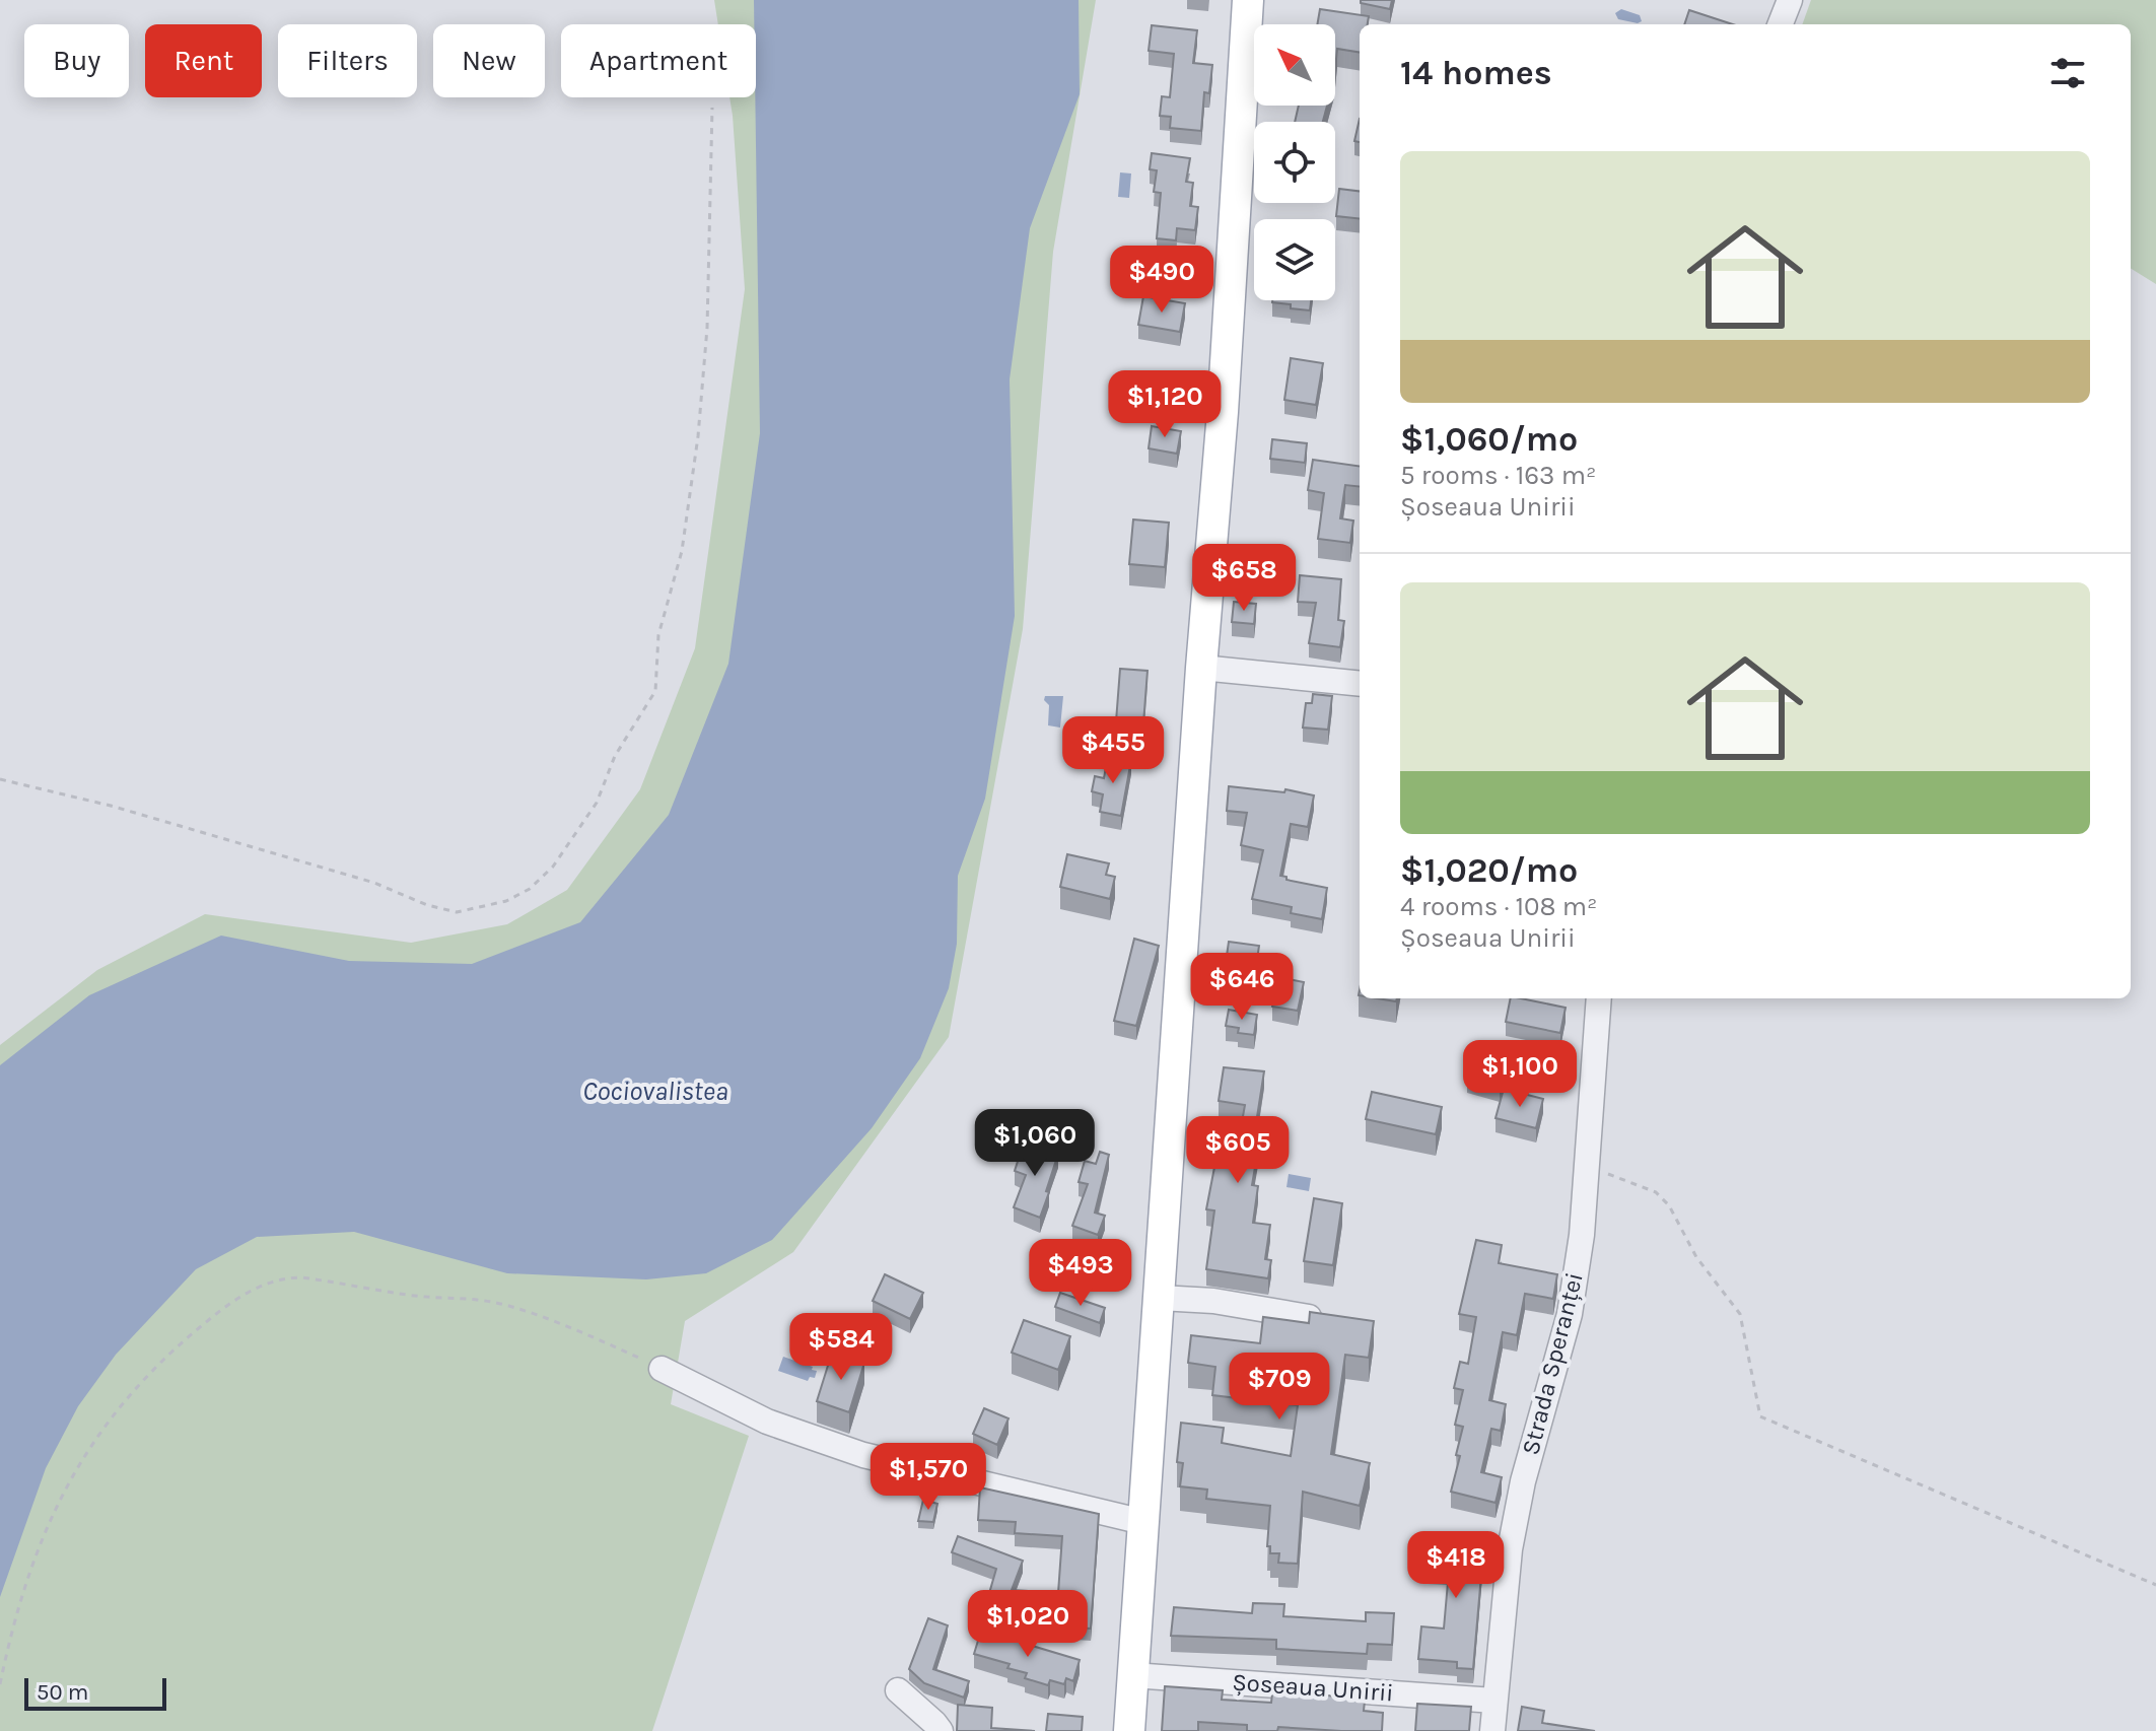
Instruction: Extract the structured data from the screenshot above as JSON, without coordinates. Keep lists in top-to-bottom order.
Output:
{
  "streets": {
    "street": ["Strada Speranței", "Șoseaua Unirii"]
  },
  "crossings": [
    ["Strada Speranței", "Șoseaua Unirii"]
  ],
  "water": ["Cociovalistea"],
  "scale_bar": "50 m",
  "north": "top left",
  "page": {
    "chip": [
      "Buy",
      "Rent",
      "Filters",
      "New",
      "Apartment"
    ],
    "heading": "14 homes",
    "list": [
      {
        "name": "$1,060/mo",
        "note": "5 rooms · 163 m² · Șoseaua Unirii"
      },
      {
        "name": "$1,020/mo",
        "note": "4 rooms · 108 m² · Șoseaua Unirii"
      }
    ],
    "price": [
      "$490",
      "$1,120",
      "$658",
      "$455",
      "$646",
      "$1,100",
      "$1,060",
      "$605",
      "$493",
      "$584",
      "$709",
      "$1,570",
      "$418",
      "$1,020"
    ],
    "scale": "50 m"
  }
}
